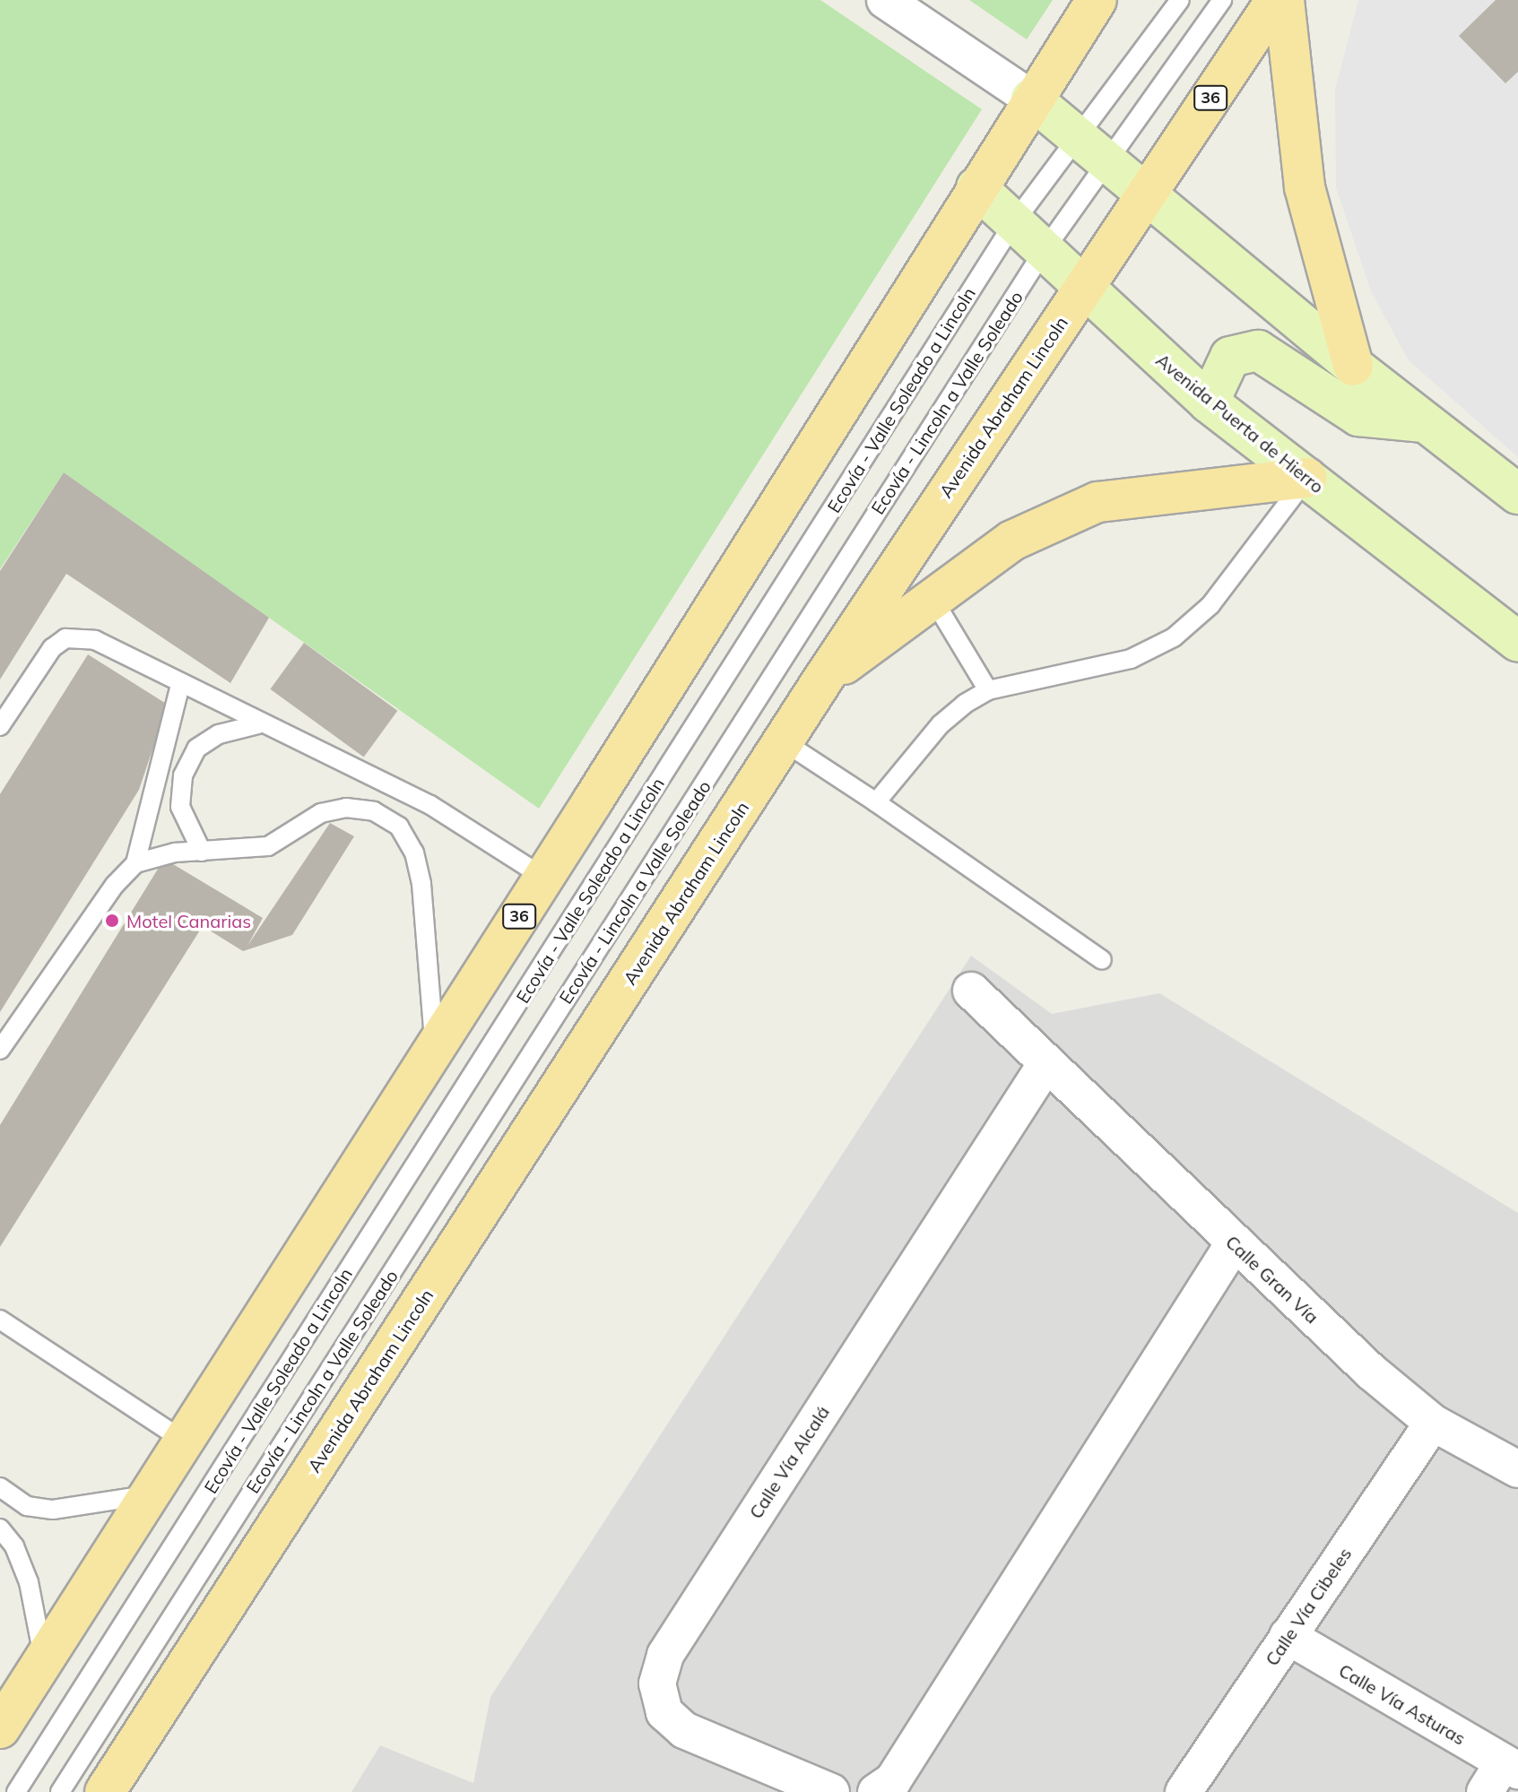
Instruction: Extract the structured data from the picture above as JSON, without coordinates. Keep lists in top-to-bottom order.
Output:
{
  "streets": {
    "main road": ["36", "Avenida Abraham Lincoln"],
    "street": [
      "Avenida Puerta de Hierro",
      "Calle Gran Vía",
      "Calle Vía Alcalá",
      "Calle Vía Cibeles",
      "Calle Vía Asturas"
    ],
    "lane": ["Ecovía - Valle Soleado a Lincoln", "Ecovía - Lincoln a Valle Soleado"]
  },
  "crossings": [
    ["36", "Avenida Puerta de Hierro"],
    ["Ecovía - Valle Soleado a Lincoln", "Avenida Puerta de Hierro"],
    ["Ecovía - Lincoln a Valle Soleado", "Avenida Puerta de Hierro"],
    ["Avenida Abraham Lincoln", "Avenida Puerta de Hierro"],
    ["Calle Gran Vía", "Calle Vía Alcalá"],
    ["Calle Gran Vía", "Calle Vía Cibeles"],
    ["Calle Vía Cibeles", "Calle Vía Asturas"]
  ],
  "places": ["Motel Canarias"]
}
